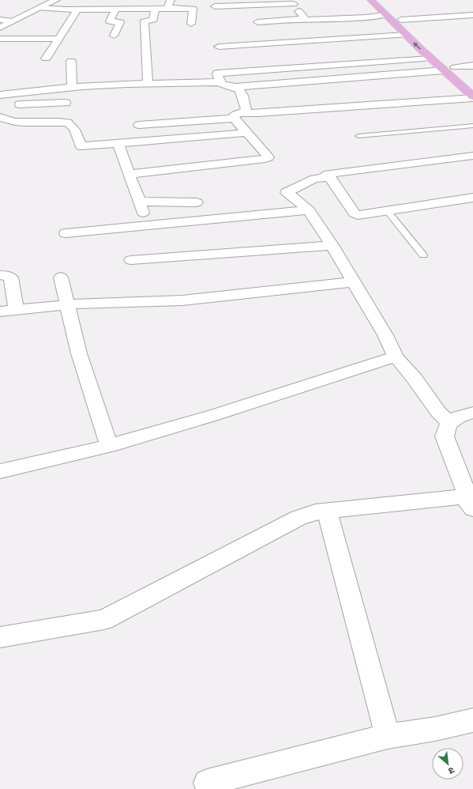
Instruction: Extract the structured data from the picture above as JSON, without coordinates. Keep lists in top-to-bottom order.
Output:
{
  "north": "bottom right"
}
